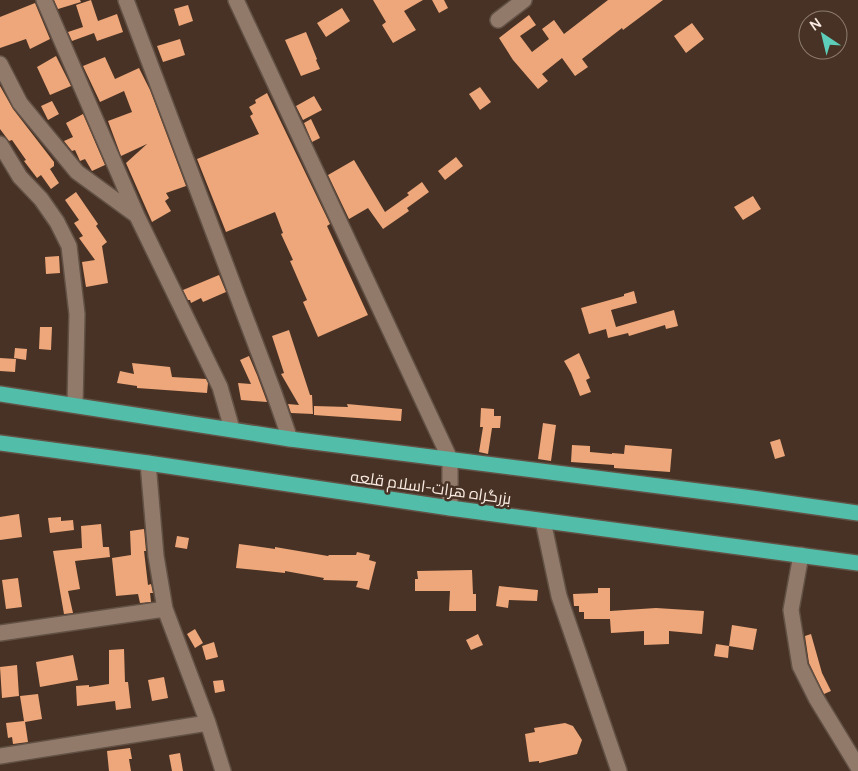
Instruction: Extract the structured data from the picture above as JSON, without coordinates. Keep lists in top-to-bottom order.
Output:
{
  "streets": {
    "highway": ["بزرگراه هرات-اسلام قلعه"]
  },
  "north": "top left"
}
